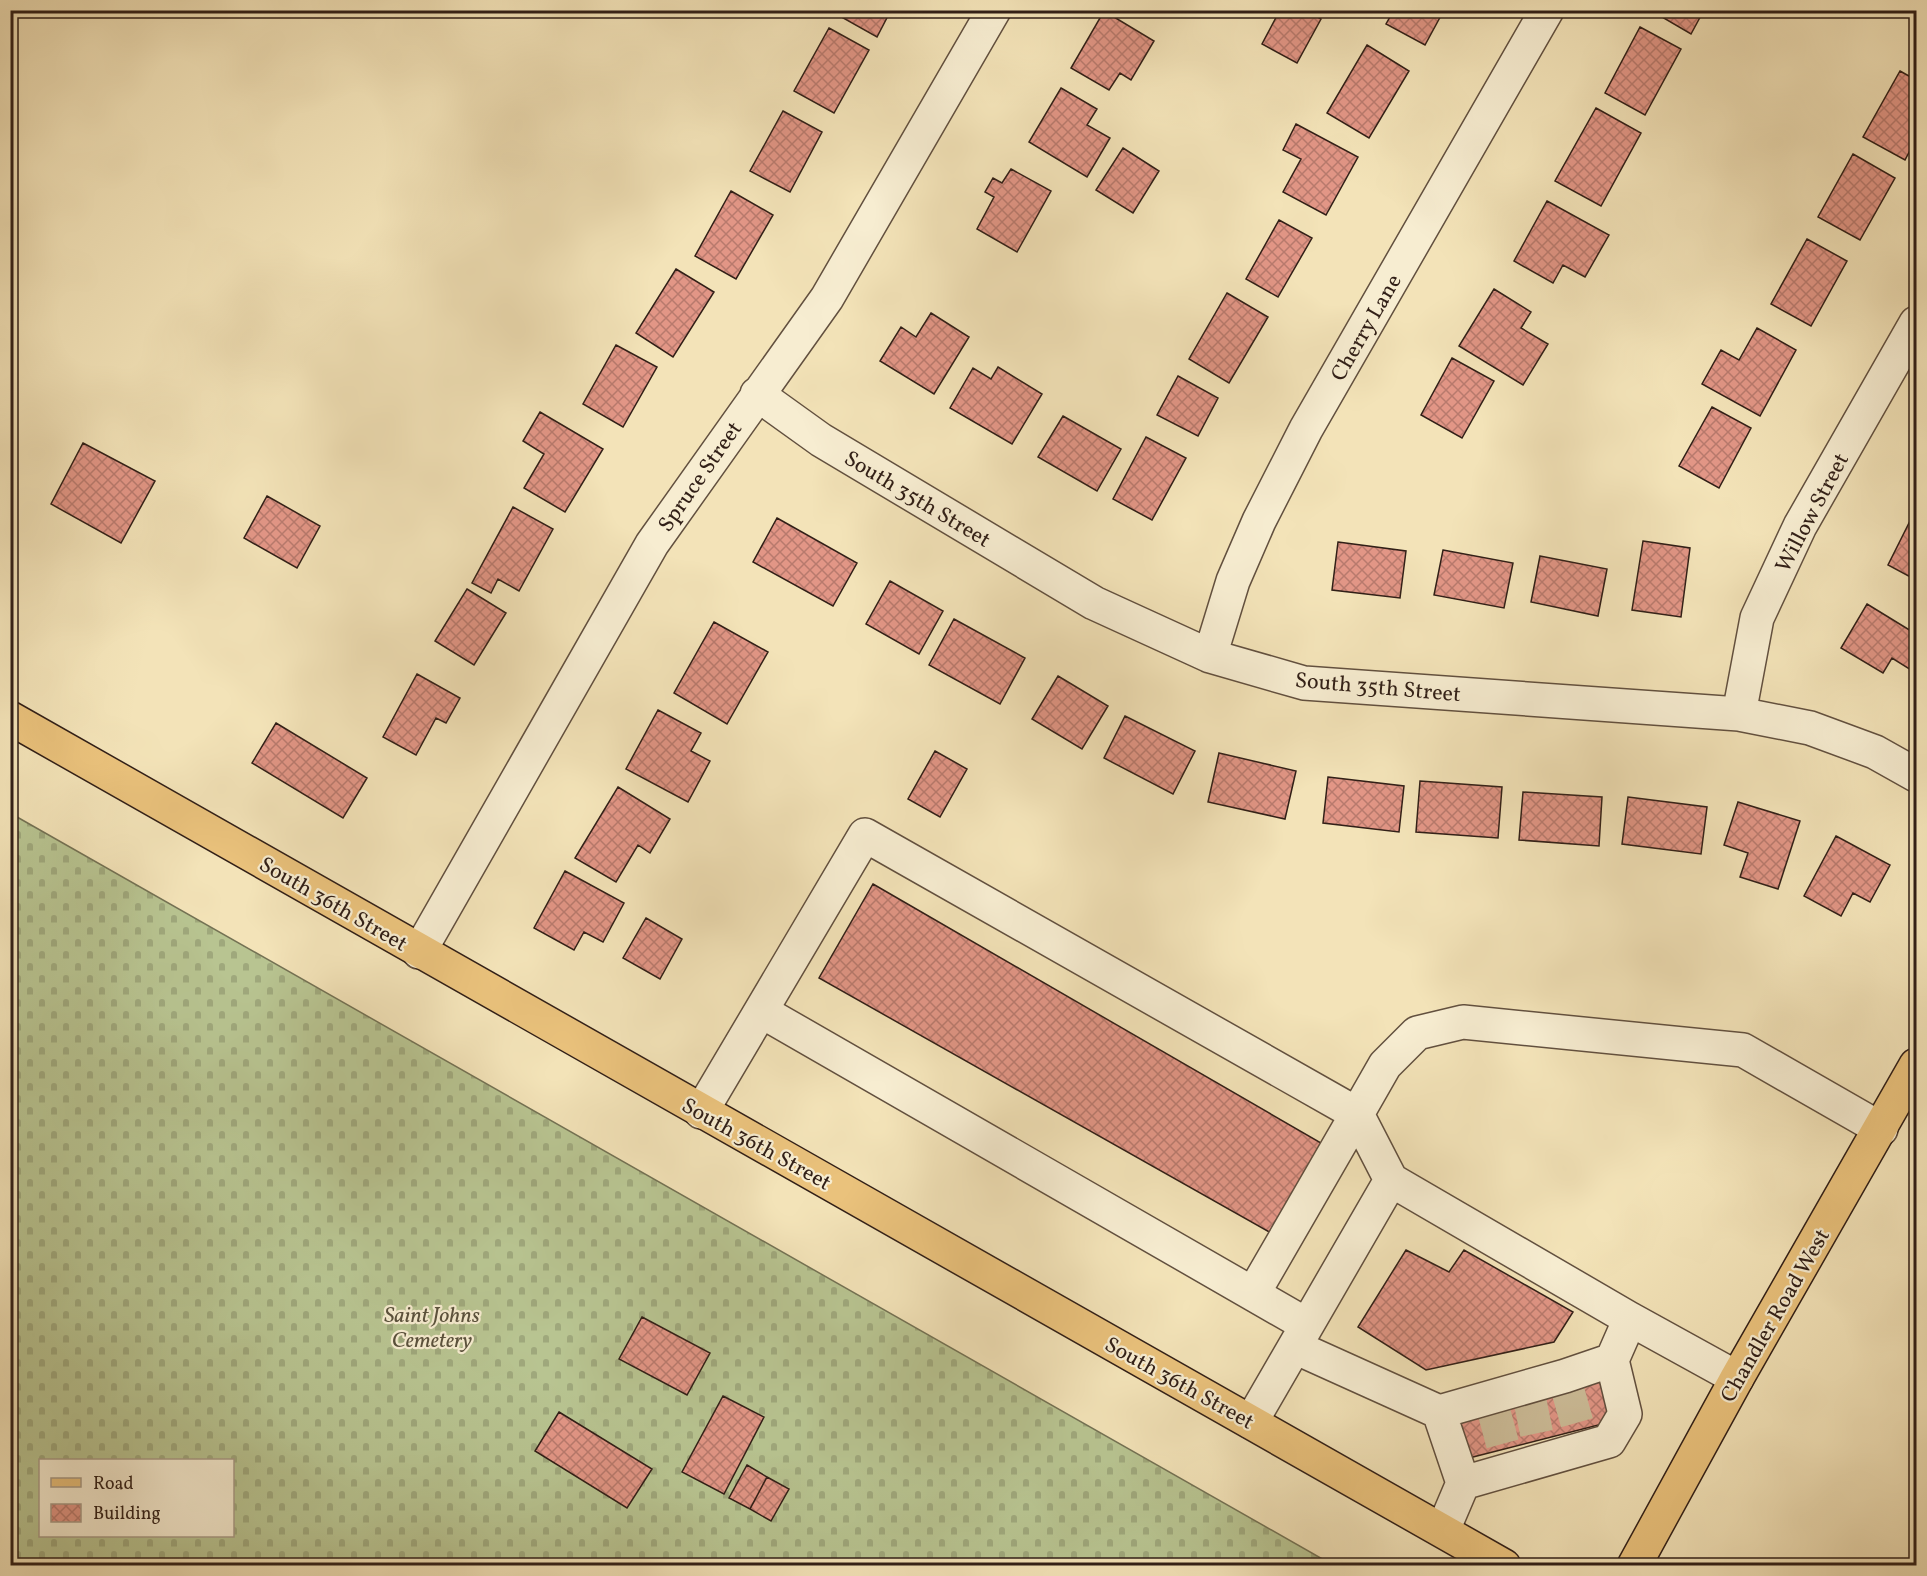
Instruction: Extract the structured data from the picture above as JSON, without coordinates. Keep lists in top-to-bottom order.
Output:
{
  "streets": {
    "main road": ["South 36th Street", "Chandler Road West"],
    "street": [
      "Cherry Lane",
      "Spruce Street",
      "South 35th Street",
      "Willow Street"
    ]
  },
  "crossings": [
    ["Cherry Lane", "South 35th Street"],
    ["Spruce Street", "South 35th Street"],
    ["Spruce Street", "South 36th Street"],
    ["South 35th Street", "Willow Street"]
  ],
  "parks": ["Saint Johns Cemetery"],
  "legend": ["Road", "Building"]
}
